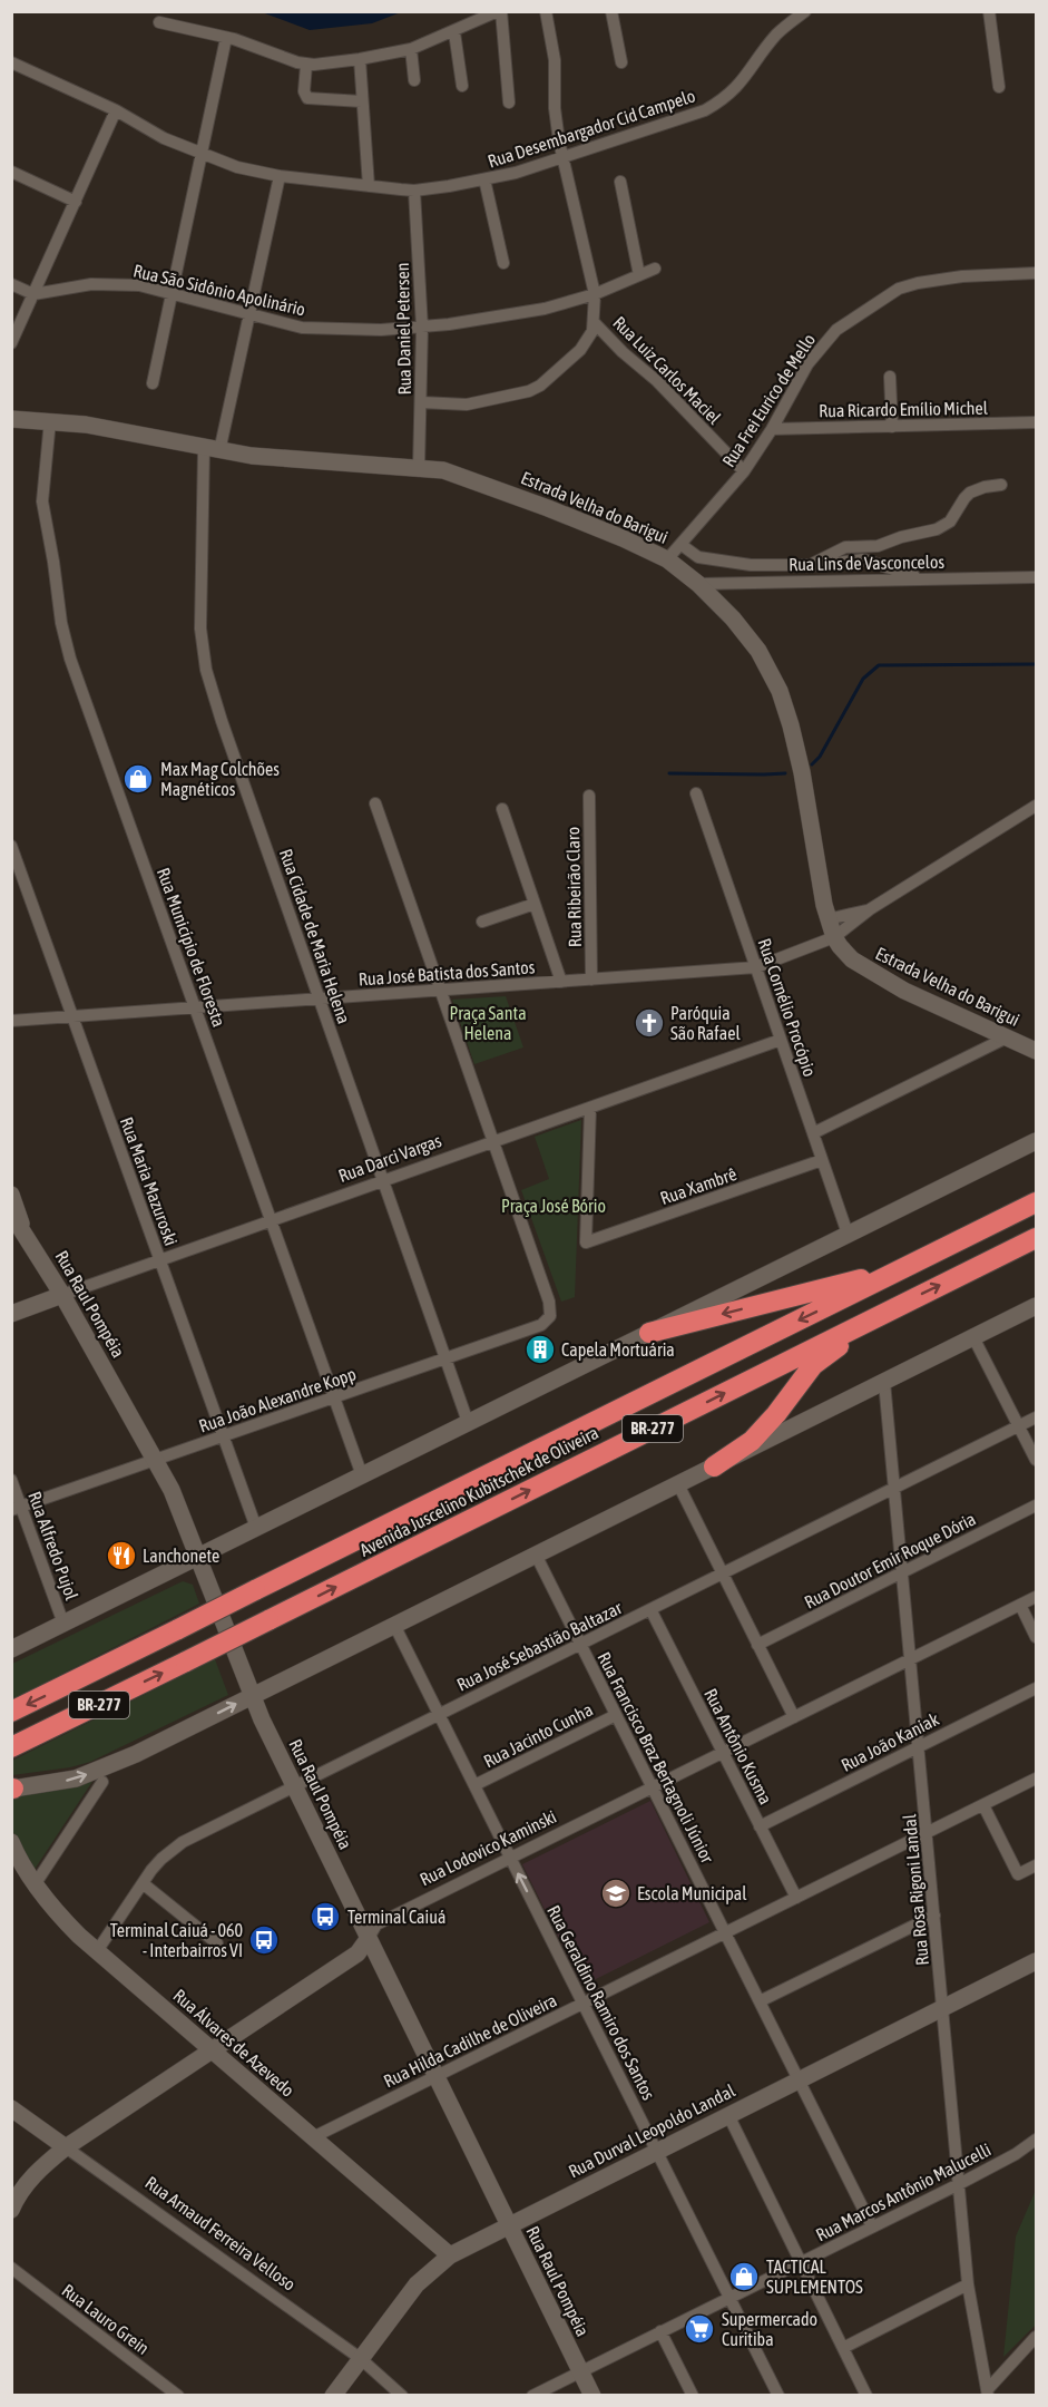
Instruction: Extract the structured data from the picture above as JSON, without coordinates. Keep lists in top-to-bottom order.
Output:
{
  "streets": {
    "highway": ["BR-277", "Avenida Juscelino Kubitschek de Oliveira"],
    "main road": [
      "Estrada Velha do Barigui",
      "Rua Darci Vargas",
      "Rua Raul Pompéia",
      "Rua Lodovico Kaminski",
      "Rua Álvares de Azevedo",
      "Rua Durval Leopoldo Landal",
      "Rua Arnaud Ferreira Velloso"
    ],
    "street": [
      "Rua Desembargador Cid Campelo",
      "Rua São Sidônio Apolinário",
      "Rua Daniel Petersen",
      "Rua Luiz Carlos Maciel",
      "Rua Frei Eurico de Mello",
      "Rua Ricardo Emílio Michel",
      "Rua Lins de Vasconcelos",
      "Rua Ribeirão Claro",
      "Rua Cidade de Maria Helena",
      "Rua Município de Floresta",
      "Rua José Batista dos Santos",
      "Rua Cornélio Procópio",
      "Rua Maria Mazuroski",
      "Rua Xambrê",
      "Rua João Alexandre Kopp",
      "Rua Alfredo Pujol",
      "Rua Doutor Emir Roque Dória",
      "Rua José Sebastião Baltazar",
      "Rua Jacinto Cunha",
      "Rua João Kaniak",
      "Rua Antônio Kusma",
      "Rua Francisco Braz Bertagnoli Júnior",
      "Rua Rosa Rigoni Landal",
      "Rua Geraldino Ramiro dos Santos",
      "Rua Hilda Cadilhe de Oliveira",
      "Rua Marcos Antônio Malucelli",
      "Rua Lauro Grein"
    ]
  },
  "crossings": [
    ["Rua Desembargador Cid Campelo", "Rua Daniel Petersen"],
    ["Rua Desembargador Cid Campelo", "Rua Cidade de Maria Helena"],
    ["Rua São Sidônio Apolinário", "Rua Daniel Petersen"],
    ["Rua São Sidônio Apolinário", "Rua Cidade de Maria Helena"],
    ["Rua Daniel Petersen", "Estrada Velha do Barigui"],
    ["Rua Luiz Carlos Maciel", "Rua Frei Eurico de Mello"],
    ["Rua Frei Eurico de Mello", "Rua Ricardo Emílio Michel"],
    ["Rua Frei Eurico de Mello", "Estrada Velha do Barigui"],
    ["Estrada Velha do Barigui", "Rua Lins de Vasconcelos"],
    ["Estrada Velha do Barigui", "Rua Cidade de Maria Helena"],
    ["Estrada Velha do Barigui", "Rua Município de Floresta"],
    ["Estrada Velha do Barigui", "Rua José Batista dos Santos"],
    ["Rua Ribeirão Claro", "Rua José Batista dos Santos"],
    ["Rua Cidade de Maria Helena", "Rua José Batista dos Santos"],
    ["Rua Cidade de Maria Helena", "Rua Darci Vargas"],
    ["Rua Cidade de Maria Helena", "Rua João Alexandre Kopp"],
    ["Rua Município de Floresta", "Rua José Batista dos Santos"],
    ["Rua Município de Floresta", "Rua Darci Vargas"],
    ["Rua Município de Floresta", "Rua João Alexandre Kopp"],
    ["Rua José Batista dos Santos", "Rua Cornélio Procópio"],
    ["Rua José Batista dos Santos", "Rua Maria Mazuroski"],
    ["Rua Cornélio Procópio", "Rua Darci Vargas"],
    ["Rua Cornélio Procópio", "Rua Xambrê"],
    ["Rua Darci Vargas", "Rua Maria Mazuroski"],
    ["Rua Darci Vargas", "Rua Xambrê"],
    ["Rua Darci Vargas", "Rua Raul Pompéia"],
    ["Rua Darci Vargas", "Rua João Alexandre Kopp"],
    ["Rua Maria Mazuroski", "Rua João Alexandre Kopp"],
    ["Rua Raul Pompéia", "Rua João Alexandre Kopp"],
    ["Rua Raul Pompéia", "Rua José Sebastião Baltazar"],
    ["Rua Raul Pompéia", "Rua Lodovico Kaminski"],
    ["Rua Raul Pompéia", "Rua Hilda Cadilhe de Oliveira"],
    ["Rua Raul Pompéia", "Rua Durval Leopoldo Landal"],
    ["Rua Raul Pompéia", "Rua Marcos Antônio Malucelli"],
    ["Rua João Alexandre Kopp", "Rua Alfredo Pujol"],
    ["Rua Doutor Emir Roque Dória", "Rua Rosa Rigoni Landal"],
    ["Rua José Sebastião Baltazar", "Rua Antônio Kusma"],
    ["Rua José Sebastião Baltazar", "Rua Francisco Braz Bertagnoli Júnior"],
    ["Rua José Sebastião Baltazar", "Rua Rosa Rigoni Landal"],
    ["Rua José Sebastião Baltazar", "Rua Geraldino Ramiro dos Santos"],
    ["Rua José Sebastião Baltazar", "Rua Álvares de Azevedo"],
    ["Rua Jacinto Cunha", "Rua Francisco Braz Bertagnoli Júnior"],
    ["Rua Jacinto Cunha", "Rua Geraldino Ramiro dos Santos"],
    ["Rua João Kaniak", "Rua Antônio Kusma"],
    ["Rua João Kaniak", "Rua Rosa Rigoni Landal"],
    ["Rua Antônio Kusma", "Rua Lodovico Kaminski"],
    ["Rua Antônio Kusma", "Rua Hilda Cadilhe de Oliveira"],
    ["Rua Francisco Braz Bertagnoli Júnior", "Rua Lodovico Kaminski"],
    ["Rua Francisco Braz Bertagnoli Júnior", "Rua Hilda Cadilhe de Oliveira"],
    ["Rua Francisco Braz Bertagnoli Júnior", "Rua Durval Leopoldo Landal"],
    ["Rua Francisco Braz Bertagnoli Júnior", "Rua Marcos Antônio Malucelli"],
    ["Rua Lodovico Kaminski", "Rua Rosa Rigoni Landal"],
    ["Rua Lodovico Kaminski", "Rua Geraldino Ramiro dos Santos"],
    ["Rua Lodovico Kaminski", "Rua Álvares de Azevedo"],
    ["Rua Lodovico Kaminski", "Rua Arnaud Ferreira Velloso"],
    ["Rua Rosa Rigoni Landal", "Rua Hilda Cadilhe de Oliveira"],
    ["Rua Rosa Rigoni Landal", "Rua Durval Leopoldo Landal"],
    ["Rua Rosa Rigoni Landal", "Rua Marcos Antônio Malucelli"],
    ["Rua Geraldino Ramiro dos Santos", "Rua Hilda Cadilhe de Oliveira"],
    ["Rua Geraldino Ramiro dos Santos", "Rua Durval Leopoldo Landal"],
    ["Rua Geraldino Ramiro dos Santos", "Rua Marcos Antônio Malucelli"],
    ["Rua Hilda Cadilhe de Oliveira", "Rua Álvares de Azevedo"],
    ["Rua Álvares de Azevedo", "Rua Durval Leopoldo Landal"],
    ["Rua Durval Leopoldo Landal", "Rua Arnaud Ferreira Velloso"]
  ],
  "parks": ["Praça Santa Helena", "Praça José Bório"],
  "places": {
    "shop": ["Max Mag Colchões Magnéticos", "TACTICAL SUPLEMENTOS"],
    "church": ["Paróquia São Rafael"],
    "building": ["Capela Mortuária"],
    "restaurant": ["Lanchonete"],
    "school or university": ["Escola Municipal"],
    "bus stop": ["Terminal Caiuá", "Terminal Caiuá - 060 - Interbairros VI"],
    "supermarket": ["Supermercado Curitiba"]
  }
}
